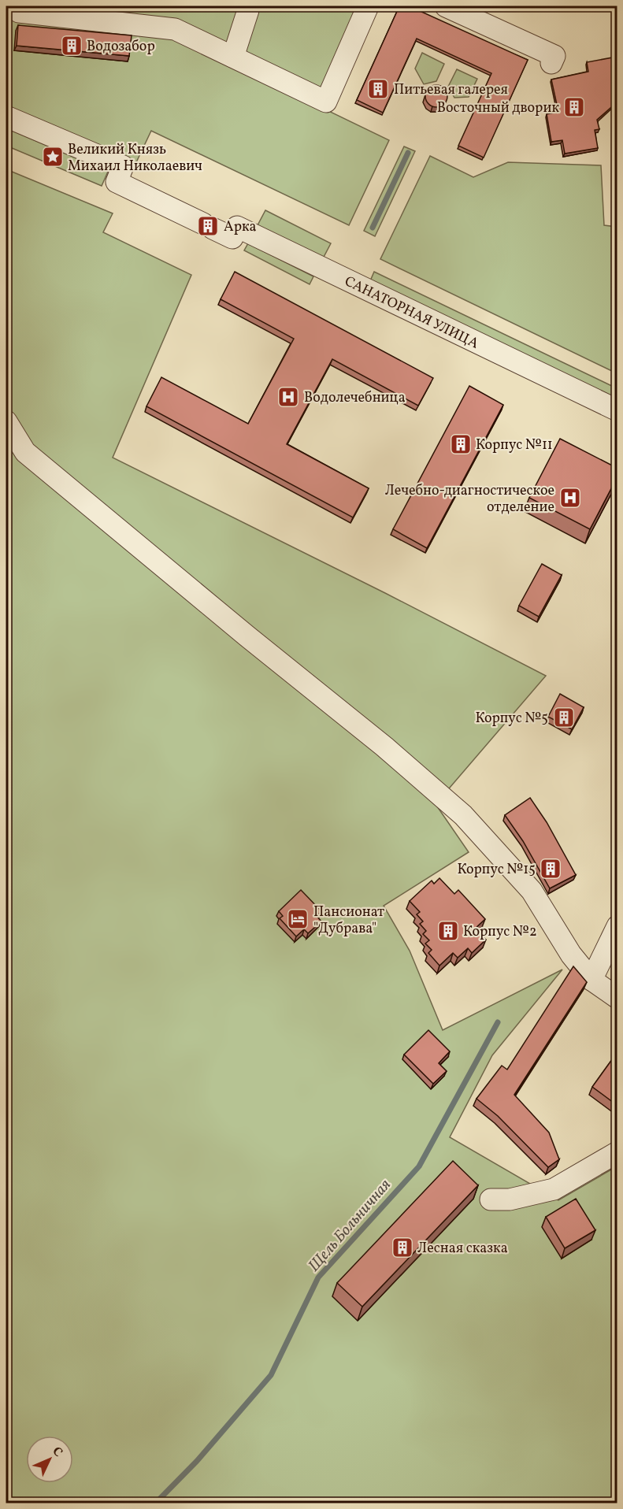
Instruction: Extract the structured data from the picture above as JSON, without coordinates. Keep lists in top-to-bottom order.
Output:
{
  "streets": {
    "street": ["САНАТОРНАЯ УЛИЦА"]
  },
  "water": ["Щель Больничная"],
  "places": {
    "building": [
      "Водозабор",
      "Питьевая галерея",
      "Восточный дворик",
      "Арка",
      "Корпус №11",
      "Корпус №5",
      "Корпус №15",
      "Корпус №2",
      "Лесная сказка"
    ],
    "place": ["Великий Князь Михаил Николаевич"],
    "hospital": ["Водолечебница", "Лечебно-диагностическое отделение"],
    "hotel": ["Пансионат \"Дубрава\""]
  },
  "north": "top right"
}
